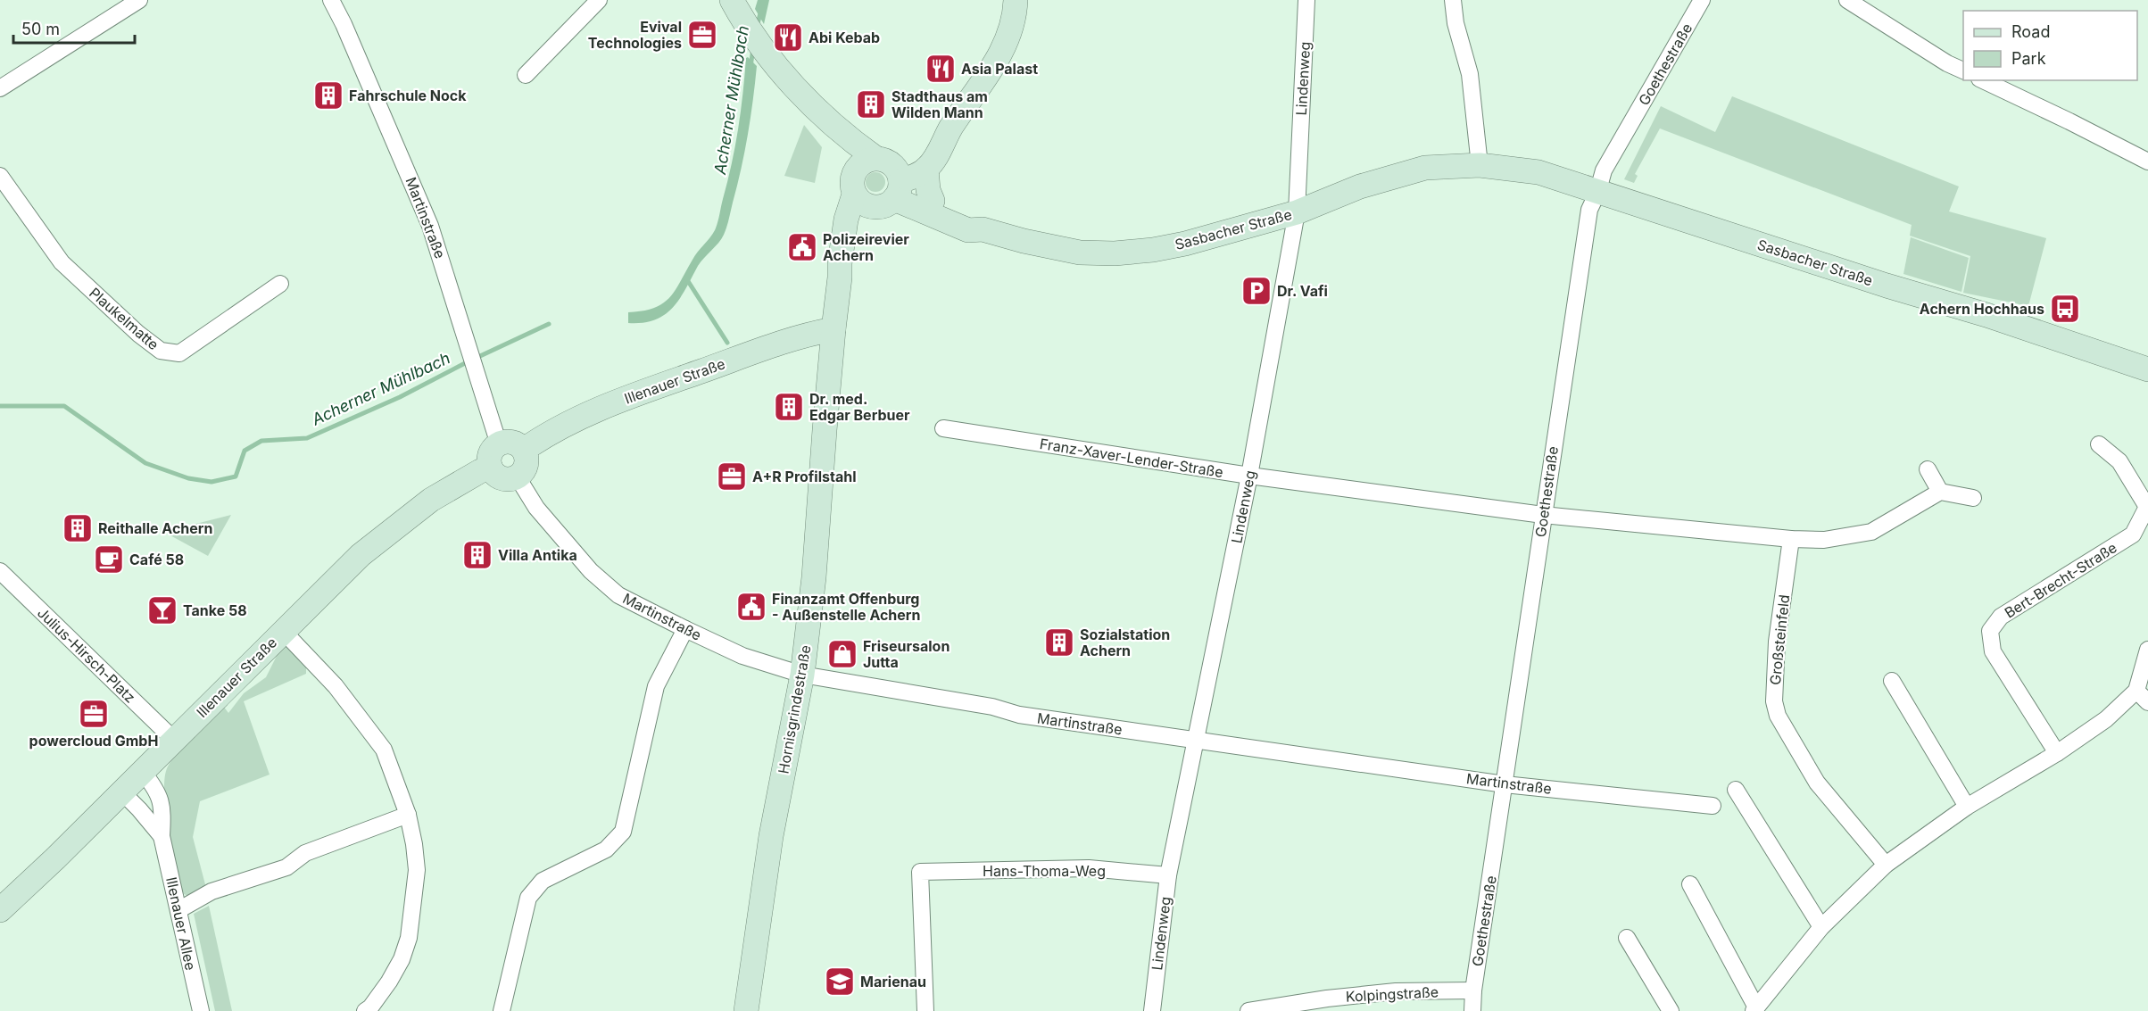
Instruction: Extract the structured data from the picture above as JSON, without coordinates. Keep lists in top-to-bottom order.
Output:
{
  "streets": {
    "main road": ["Sasbacher Straße", "Illenauer Straße", "Hornisgrindestraße"],
    "street": [
      "Goethestraße",
      "Lindenweg",
      "Martinstraße",
      "Plaukelmatte",
      "Franz-Xaver-Lender-Straße",
      "Bert-Brecht-Straße",
      "Großsteinfeld",
      "Julius-Hirsch-Platz",
      "Hans-Thoma-Weg",
      "Illenauer Allee",
      "Kolpingstraße"
    ]
  },
  "crossings": [
    ["Goethestraße", "Martinstraße"],
    ["Goethestraße", "Sasbacher Straße"],
    ["Goethestraße", "Franz-Xaver-Lender-Straße"],
    ["Goethestraße", "Kolpingstraße"],
    ["Lindenweg", "Martinstraße"],
    ["Lindenweg", "Sasbacher Straße"],
    ["Lindenweg", "Franz-Xaver-Lender-Straße"],
    ["Lindenweg", "Hans-Thoma-Weg"],
    ["Martinstraße", "Illenauer Straße"],
    ["Martinstraße", "Hornisgrindestraße"],
    ["Illenauer Straße", "Julius-Hirsch-Platz"],
    ["Illenauer Straße", "Hornisgrindestraße"],
    ["Illenauer Straße", "Illenauer Allee"]
  ],
  "water": ["Acherner Mühlbach"],
  "places": {
    "office": ["Evival Technologies", "A+R Profilstahl", "powercloud GmbH"],
    "restaurant": ["Abi Kebab", "Asia Palast"],
    "building": [
      "Fahrschule Nock",
      "Stadthaus am Wilden Mann",
      "Dr. med. Edgar Berbuer",
      "Reithalle Achern",
      "Villa Antika",
      "Sozialstation Achern"
    ],
    "public building": ["Polizeirevier Achern", "Finanzamt Offenburg - Außenstelle Achern"],
    "parking": ["Dr. Vafi"],
    "bus stop": ["Achern Hochhaus"],
    "cafe": ["Café 58"],
    "bar": ["Tanke 58"],
    "shop": ["Friseursalon Jutta"],
    "school or university": ["Marienau"]
  },
  "legend": ["Road", "Park"],
  "scale_bar": "50 m"
}
